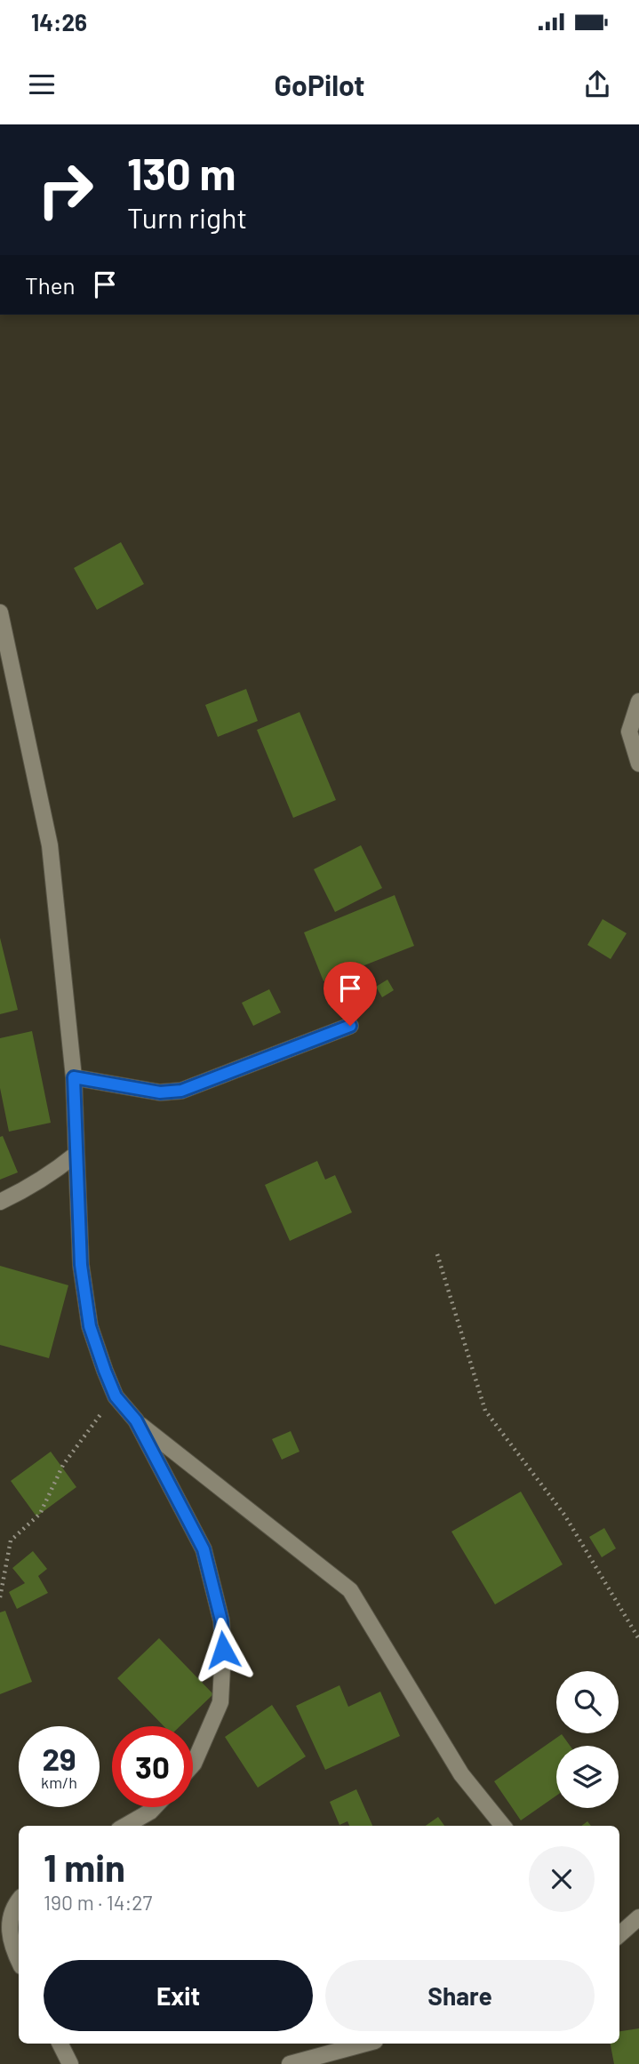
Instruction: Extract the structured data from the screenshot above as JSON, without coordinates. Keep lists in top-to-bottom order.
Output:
{
  "page": {
    "status": "14:26",
    "header": "GoPilot",
    "turn": ["130 m", "Turn right"],
    "then": "Then",
    "speed": "29 km/h",
    "limit": "30",
    "heading": ["1 min", "190 m · 14:27"],
    "buttons": ["Exit", "Share"]
  }
}
